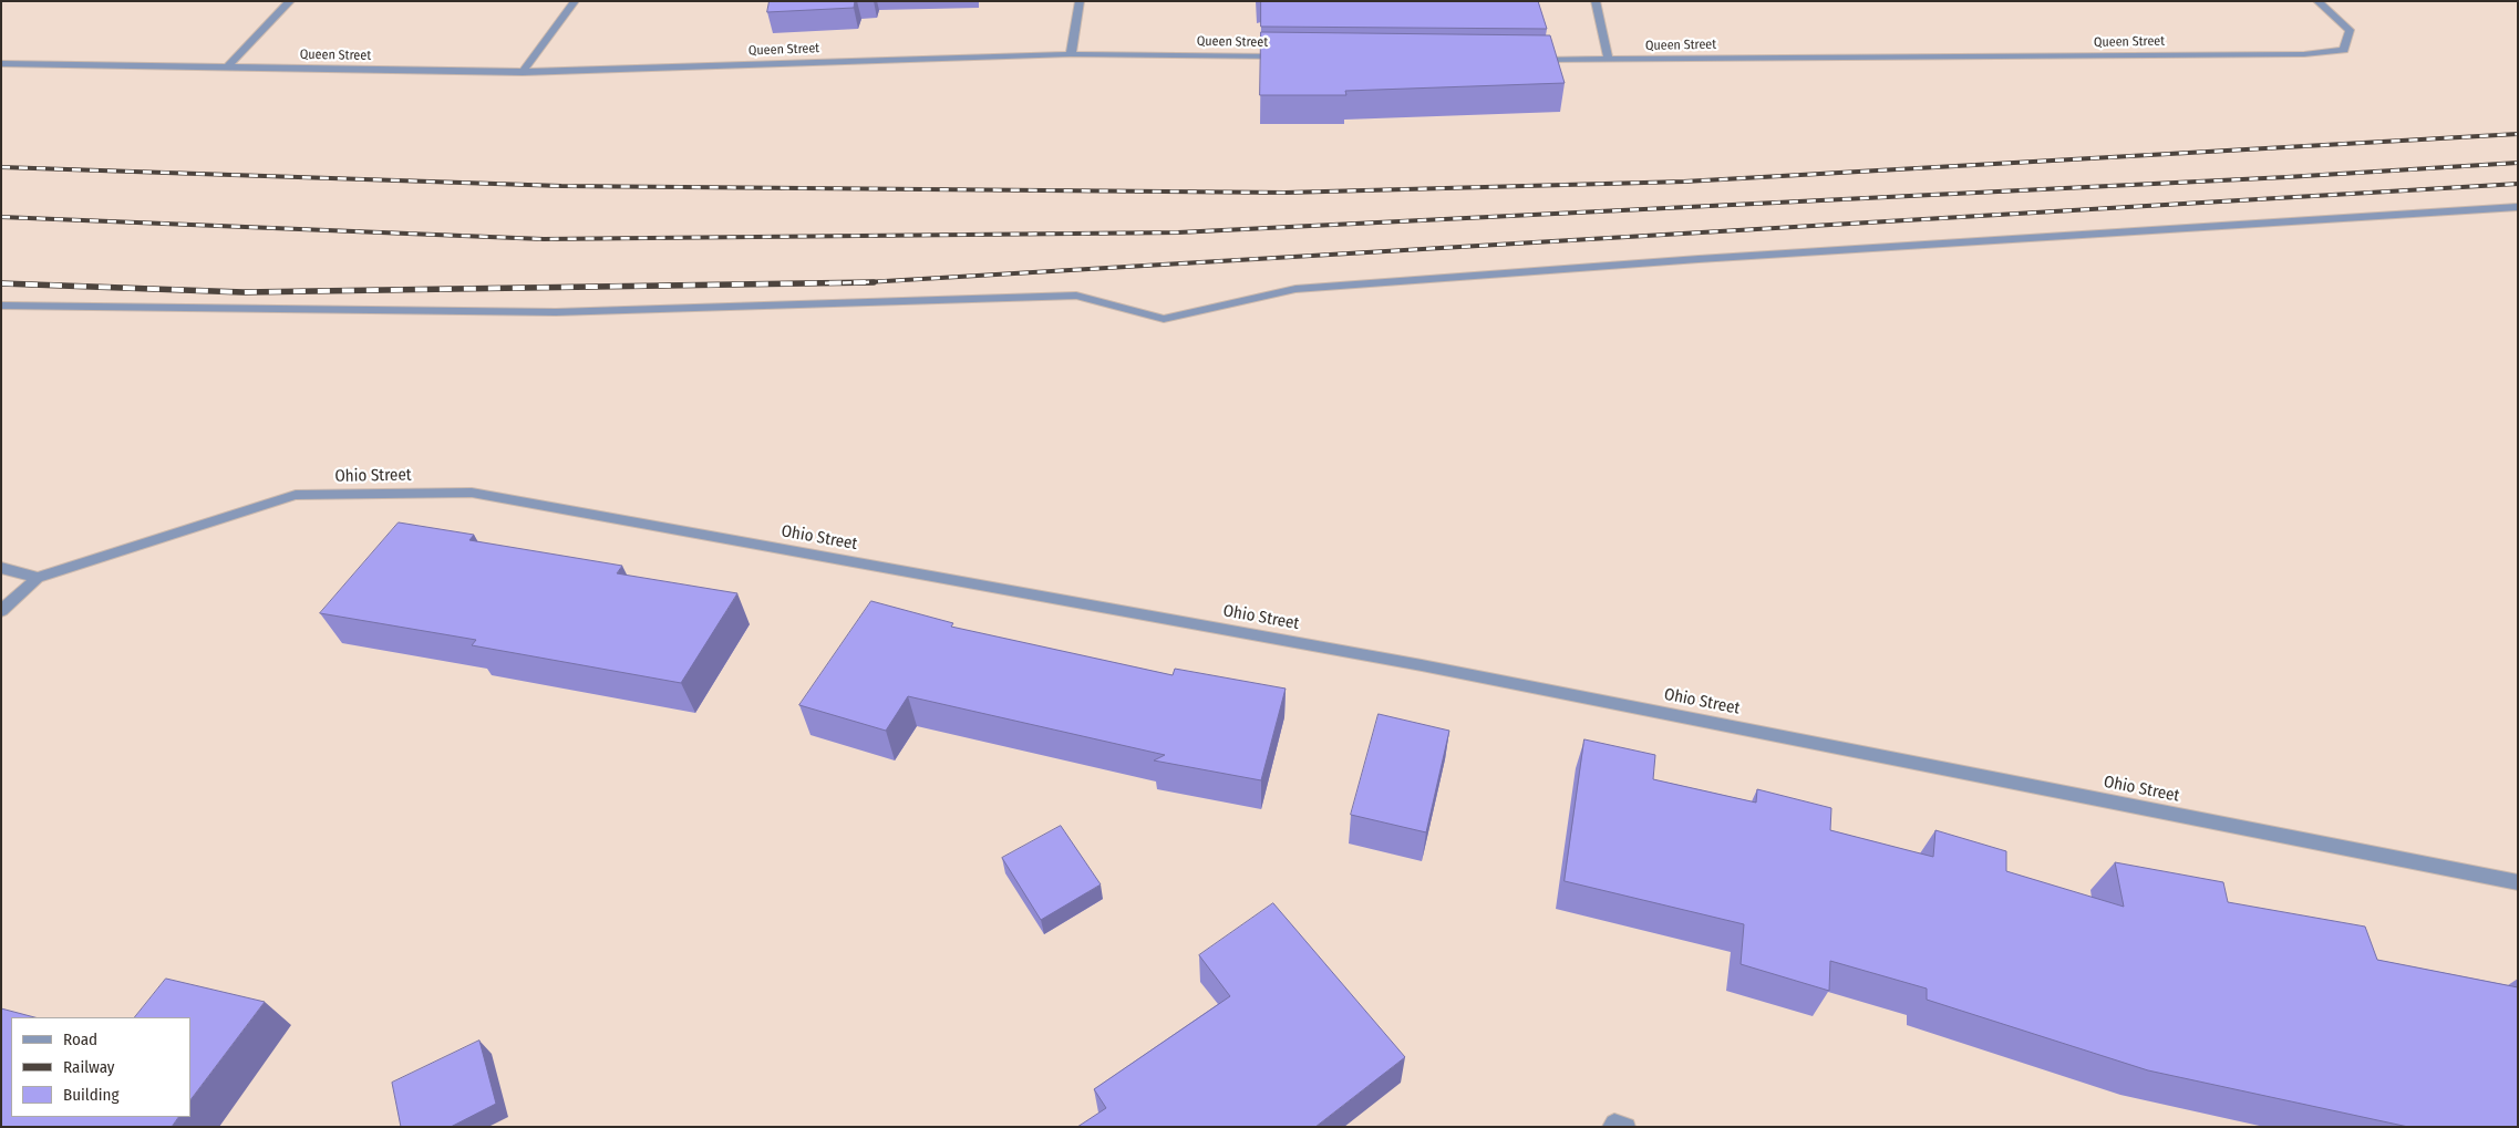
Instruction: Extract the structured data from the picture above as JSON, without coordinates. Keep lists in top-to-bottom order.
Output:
{
  "streets": {
    "street": ["Queen Street", "Ohio Street"]
  },
  "legend": ["Road", "Railway", "Building"]
}
